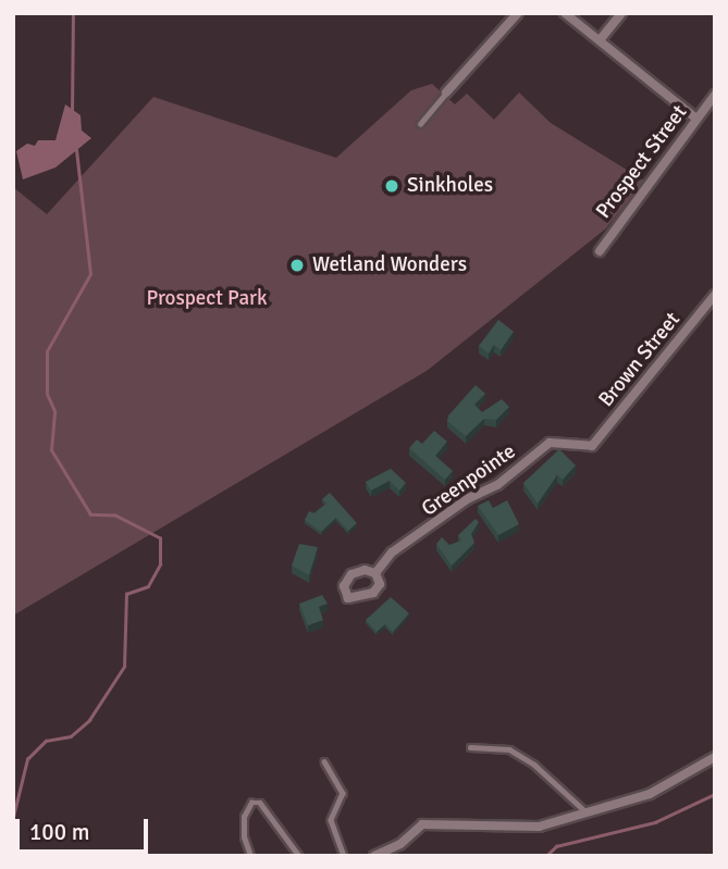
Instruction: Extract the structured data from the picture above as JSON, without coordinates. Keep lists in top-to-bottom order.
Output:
{
  "streets": {
    "street": ["Prospect Street", "Brown Street", "Greenpointe"]
  },
  "crossings": [
    ["Brown Street", "Greenpointe"]
  ],
  "parks": ["Prospect Park"],
  "places": ["Sinkholes", "Wetland Wonders"],
  "scale_bar": "100 m"
}
